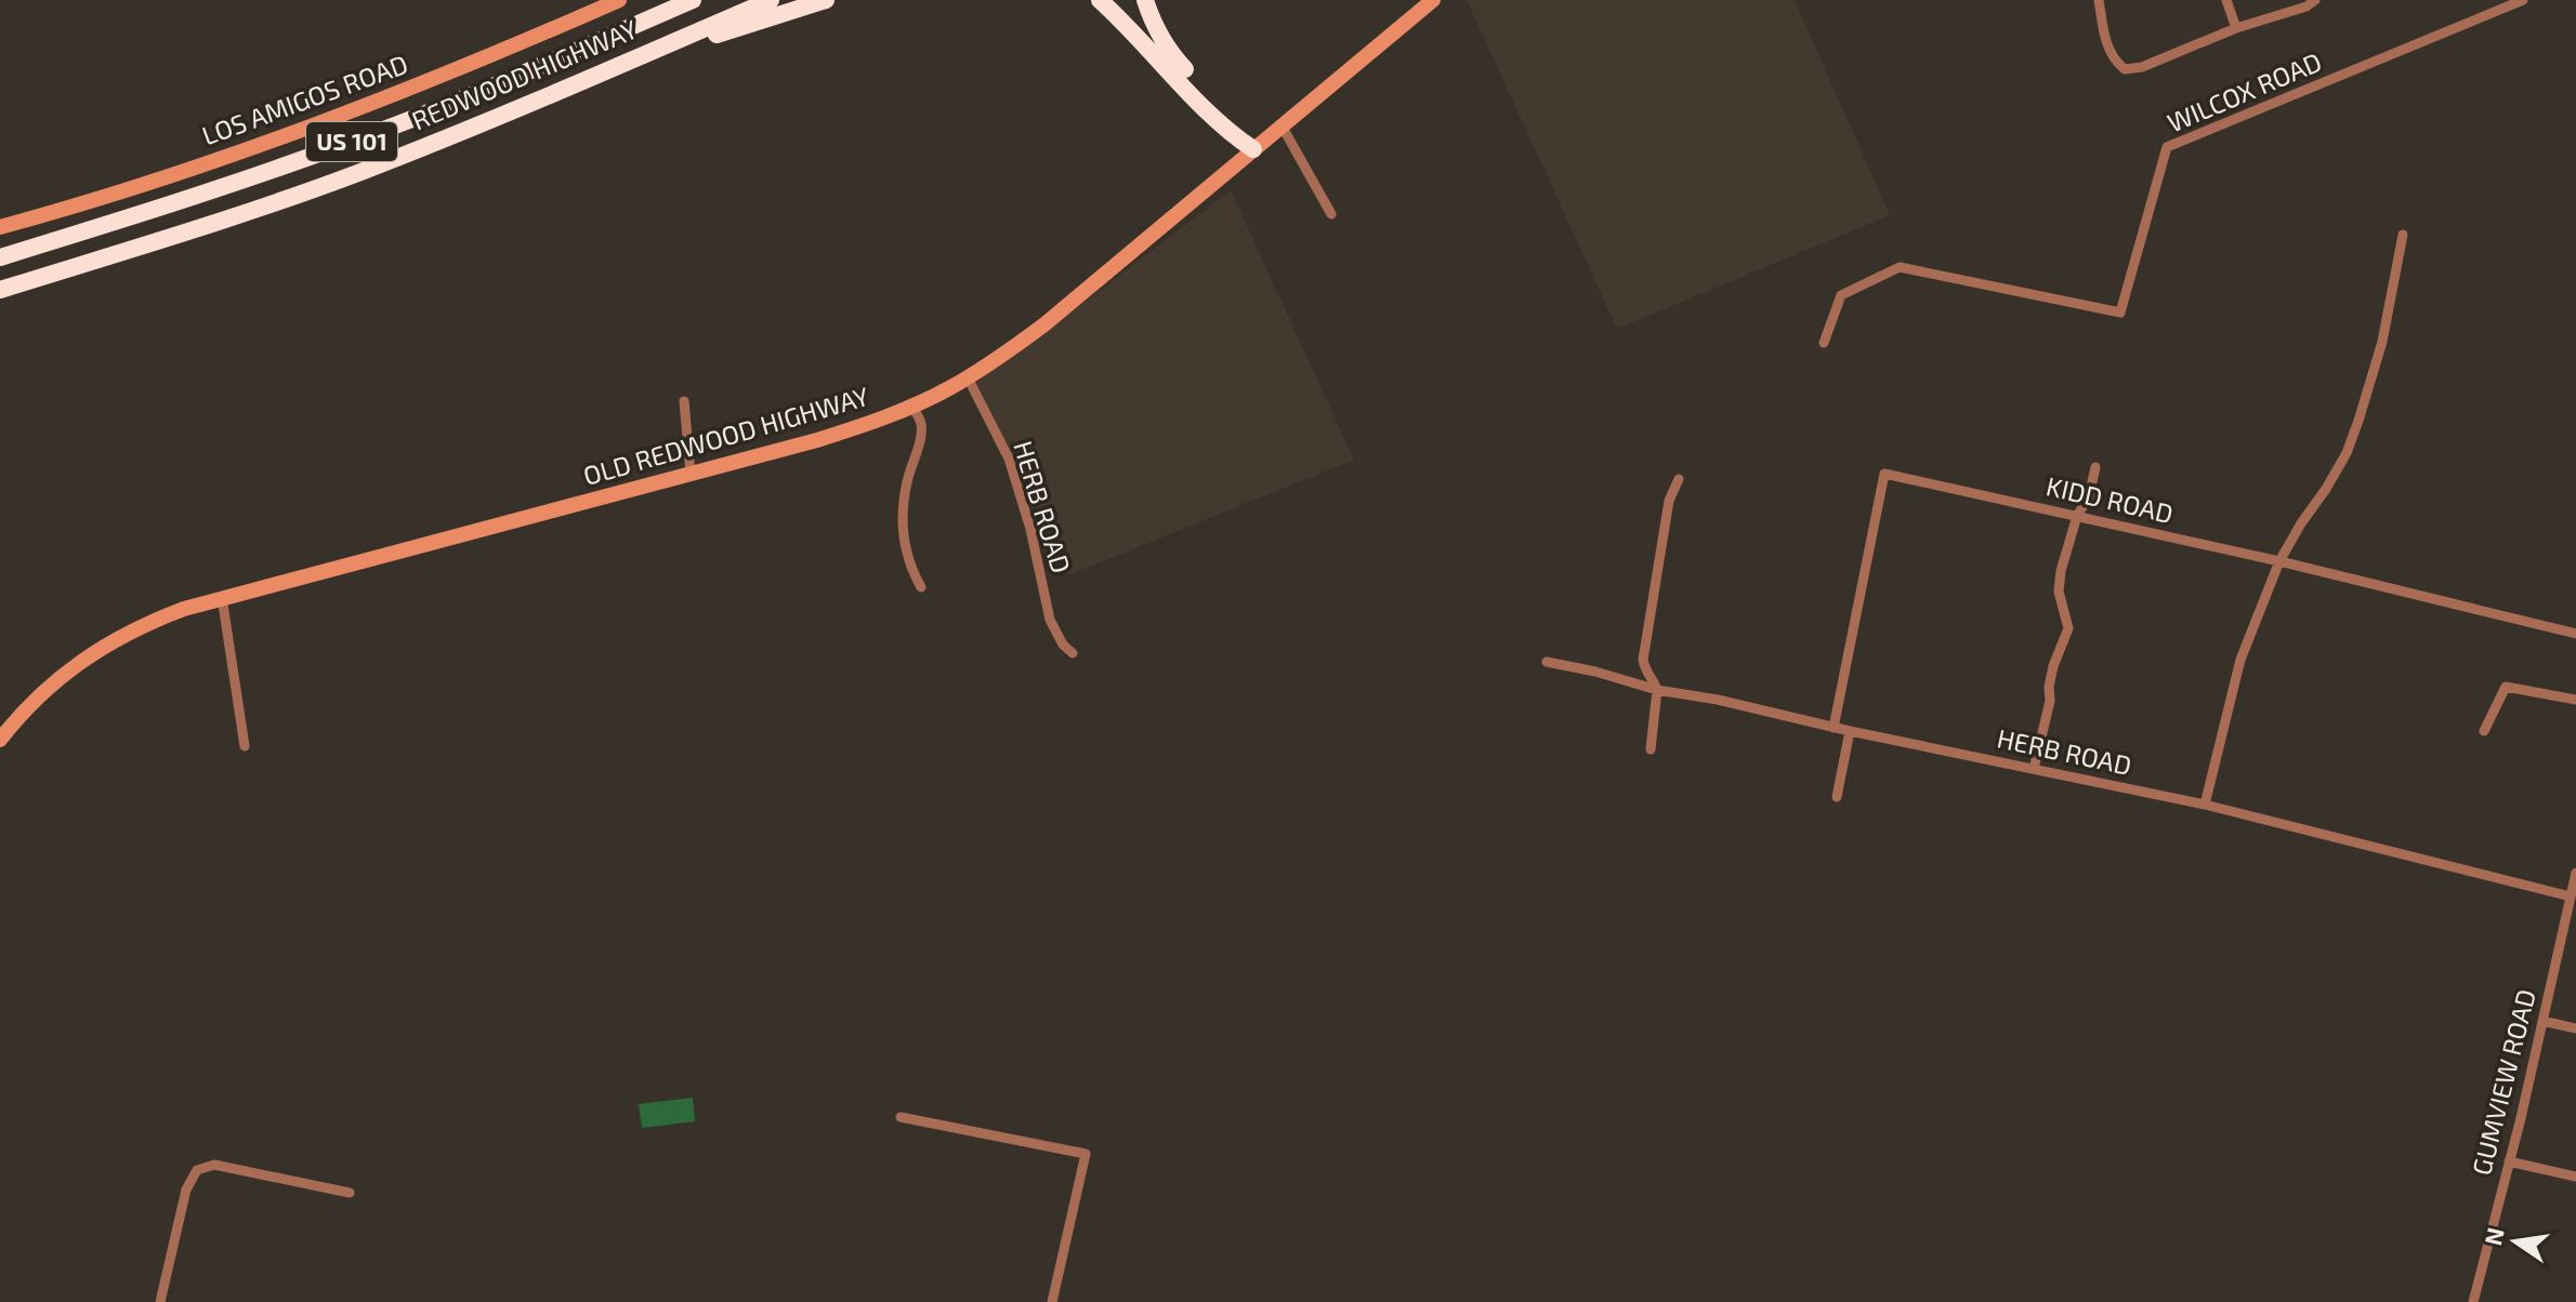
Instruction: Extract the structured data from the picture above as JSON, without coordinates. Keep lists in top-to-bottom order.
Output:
{
  "streets": {
    "highway": ["REDWOOD HIGHWAY", "US 101"],
    "main road": ["LOS AMIGOS ROAD", "OLD REDWOOD HIGHWAY"],
    "street": [
      "WILCOX ROAD",
      "KIDD ROAD",
      "HERB ROAD",
      "GUMVIEW ROAD"
    ]
  },
  "crossings": [
    ["OLD REDWOOD HIGHWAY", "HERB ROAD"],
    ["KIDD ROAD", "HERB ROAD"],
    ["HERB ROAD", "GUMVIEW ROAD"]
  ],
  "north": "left"
}
